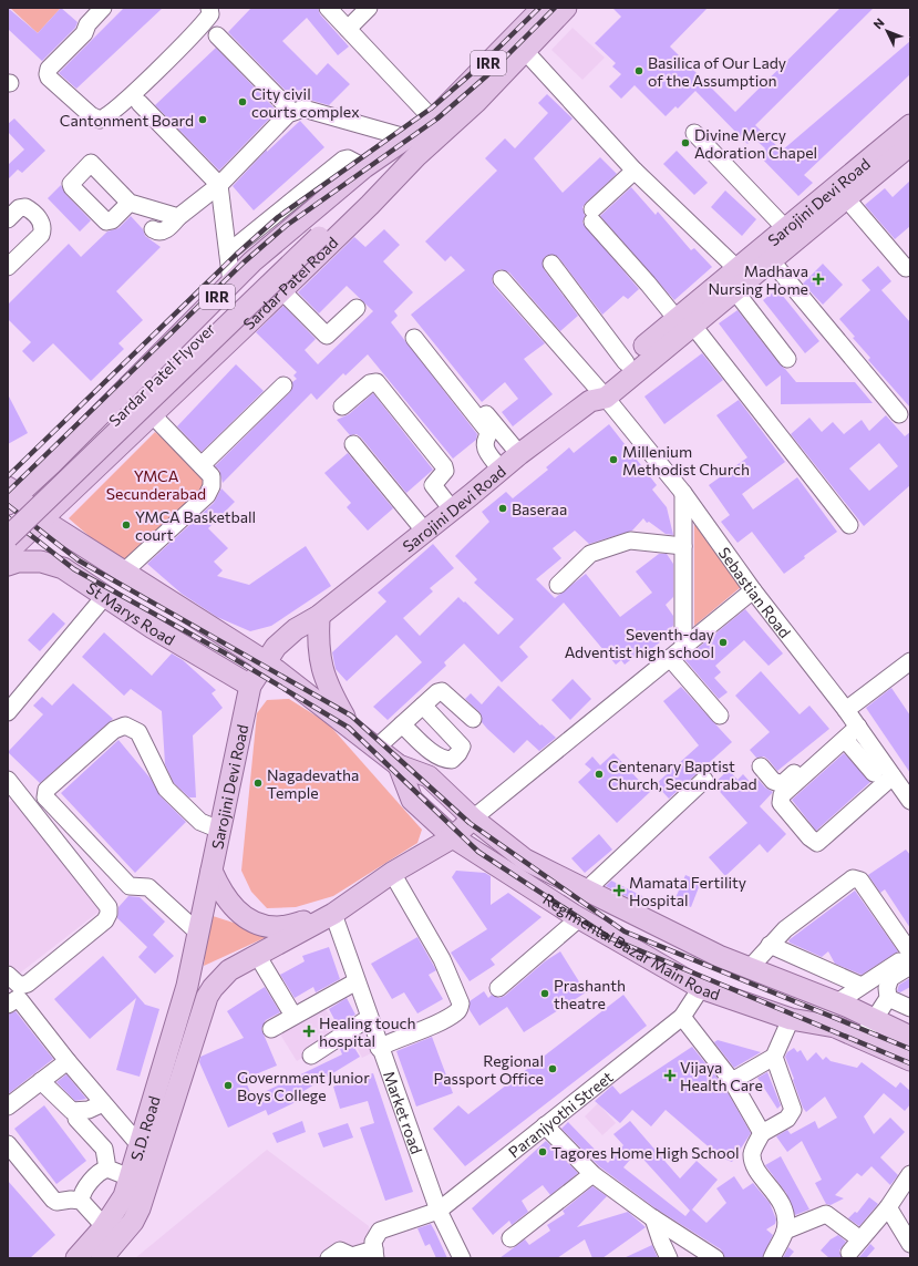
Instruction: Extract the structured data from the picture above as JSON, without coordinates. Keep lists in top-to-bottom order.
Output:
{
  "streets": {
    "main road": [
      "IRR",
      "Sarojini Devi Road",
      "Sardar Patel Road",
      "Sardar Patel Flyover",
      "St Marys Road",
      "Regimental Bazar Main Road",
      "S.D. Road"
    ],
    "street": ["Sebastian Road", "Market road", "Paranjyothi Street"]
  },
  "crossings": [
    ["IRR", "Sardar Patel Flyover"],
    ["IRR", "St Marys Road"],
    ["Sarojini Devi Road", "Sebastian Road"],
    ["Sarojini Devi Road", "St Marys Road"],
    ["Sarojini Devi Road", "Regimental Bazar Main Road"],
    ["Sarojini Devi Road", "S.D. Road"],
    ["Sardar Patel Road", "Sardar Patel Flyover"],
    ["Sardar Patel Road", "St Marys Road"],
    ["St Marys Road", "Regimental Bazar Main Road"],
    ["Regimental Bazar Main Road", "Paranjyothi Street"],
    ["Market road", "Paranjyothi Street"]
  ],
  "parks": ["YMCA Secunderabad"],
  "places": {
    "other": [
      "Basilica of Our Lady of the Assumption",
      "City civil courts complex",
      "Cantonment Board",
      "Divine Mercy Adoration Chapel",
      "Millenium Methodist Church",
      "Baseraa",
      "YMCA Basketball court",
      "Seventh-day Adventist high school",
      "Centenary Baptist Church, Secundrabad",
      "Nagadevatha Temple",
      "Prashanth theatre",
      "Regional Passport Office",
      "Government Junior Boys College",
      "Tagores Home High School"
    ],
    "health": [
      "Madhava Nursing Home",
      "Mamata Fertility Hospital",
      "Healing touch hospital",
      "Vijaya Health Care"
    ]
  },
  "north": "top left"
}
